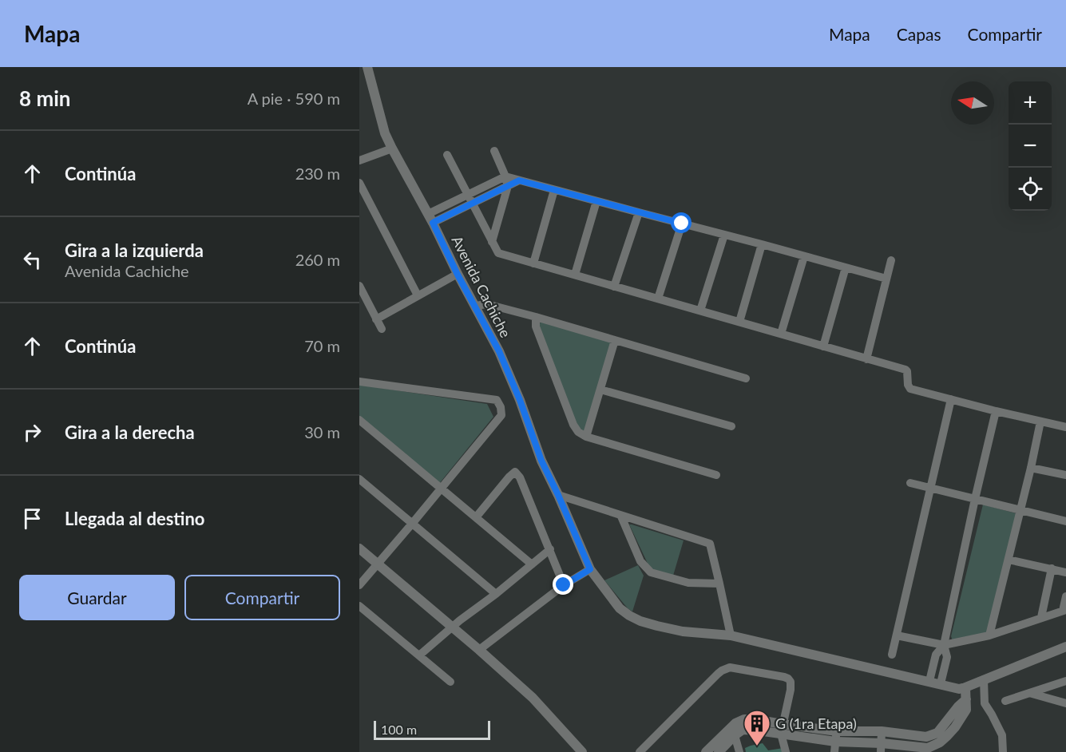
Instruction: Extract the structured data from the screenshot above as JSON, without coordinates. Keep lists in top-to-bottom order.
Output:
{
  "streets": {
    "street": ["Avenida Cachiche"]
  },
  "places": {
    "building": ["G (1ra Etapa)"]
  },
  "scale_bar": "100 m",
  "north": "left",
  "page": {
    "header": "Mapa",
    "nav": ["Mapa", "Capas", "Compartir"],
    "heading": ["8 min", "A pie · 590 m"],
    "map_buttons": ["+", "−"],
    "list": [
      ["Continúa", "230 m"],
      ["Gira a la izquierda", "Avenida Cachiche", "260 m"],
      ["Continúa", "70 m"],
      ["Gira a la derecha", "30 m"],
      "Llegada al destino"
    ],
    "buttons": ["Guardar", "Compartir"],
    "scale": "100 m"
  }
}
